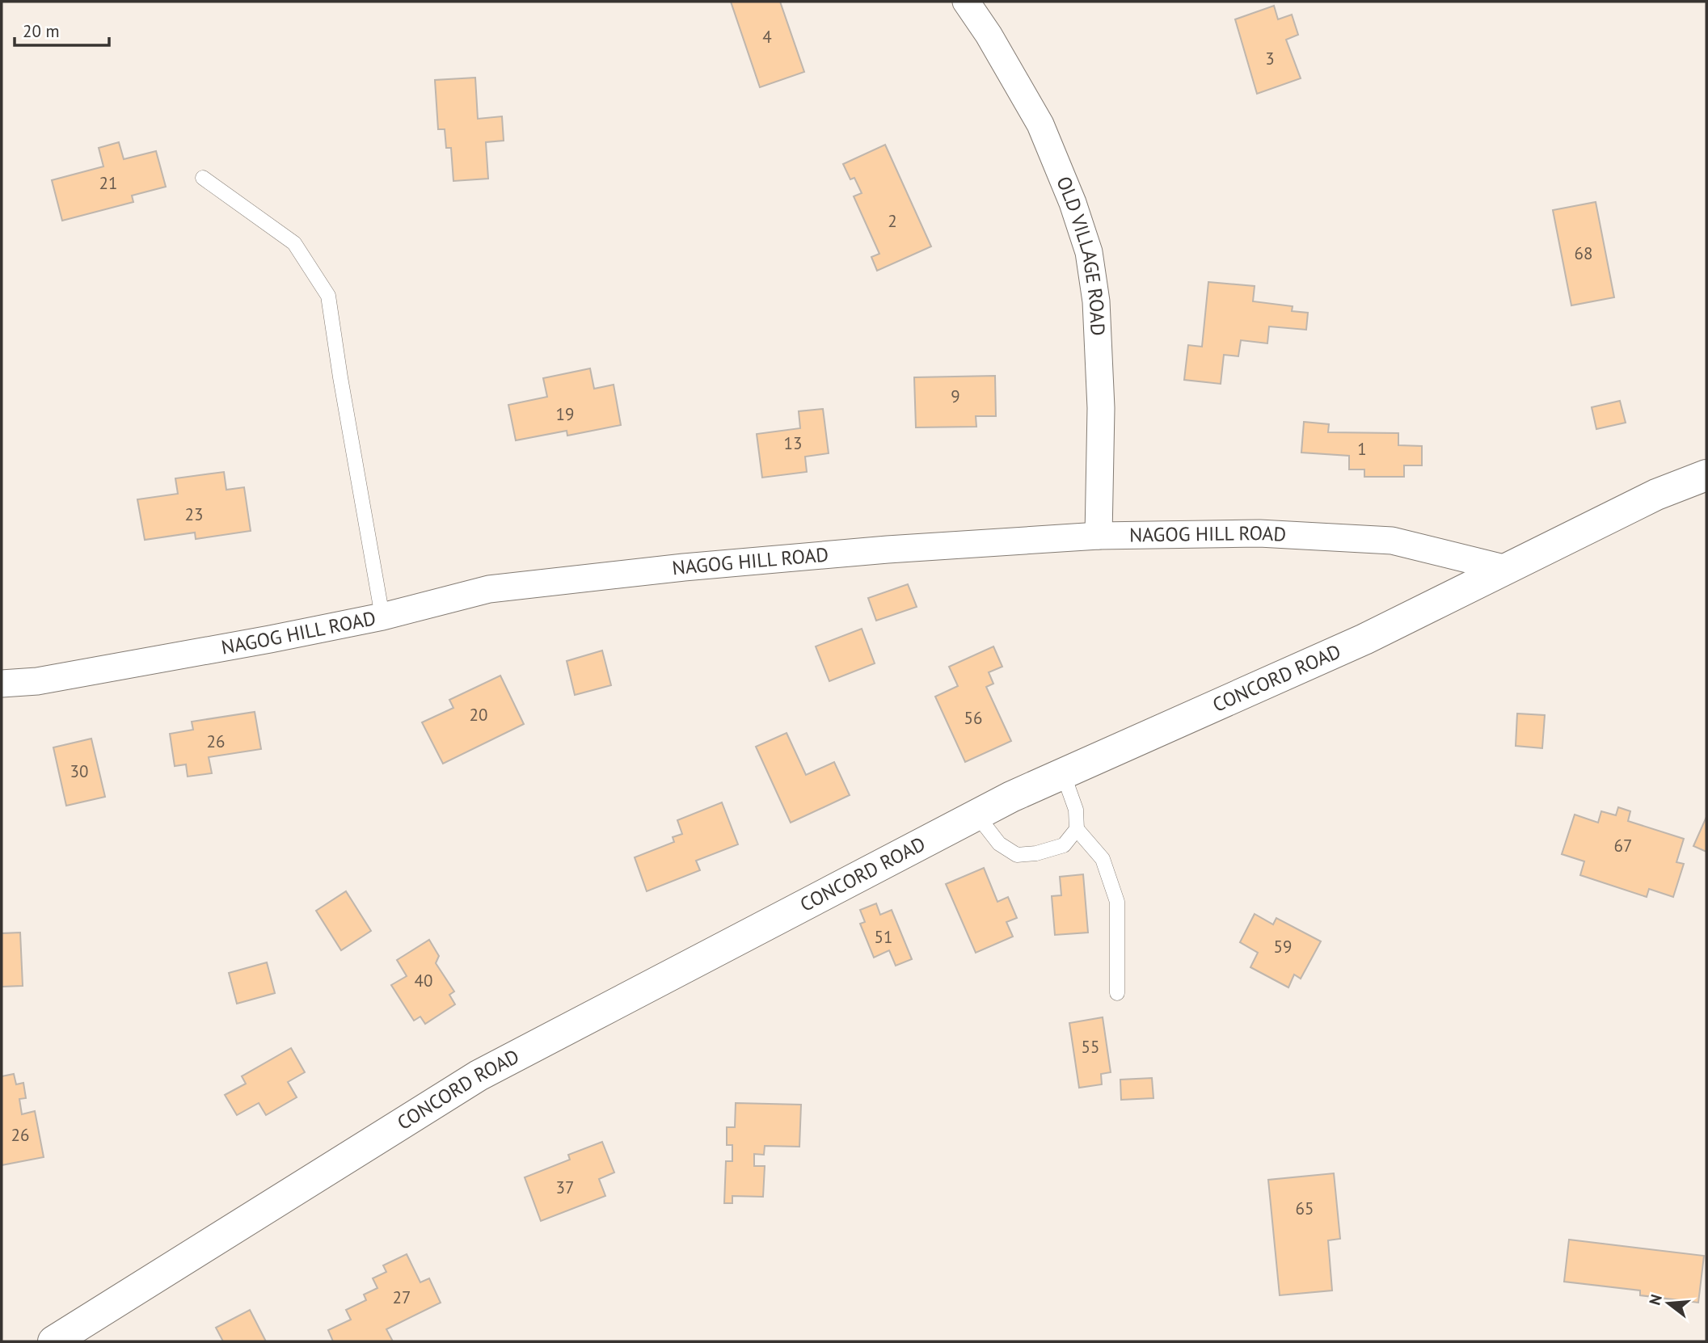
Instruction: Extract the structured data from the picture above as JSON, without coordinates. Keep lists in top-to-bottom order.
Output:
{
  "streets": {
    "street": ["OLD VILLAGE ROAD", "NAGOG HILL ROAD", "CONCORD ROAD"]
  },
  "crossings": [
    ["OLD VILLAGE ROAD", "NAGOG HILL ROAD"],
    ["NAGOG HILL ROAD", "CONCORD ROAD"]
  ],
  "house_numbers": [
    "4",
    "3",
    "21",
    "2",
    "68",
    "9",
    "19",
    "13",
    "1",
    "23",
    "20",
    "56",
    "26",
    "30",
    "67",
    "51",
    "59",
    "40",
    "55",
    "26",
    "37",
    "65",
    "27"
  ],
  "scale_bar": "20 m",
  "north": "left"
}
